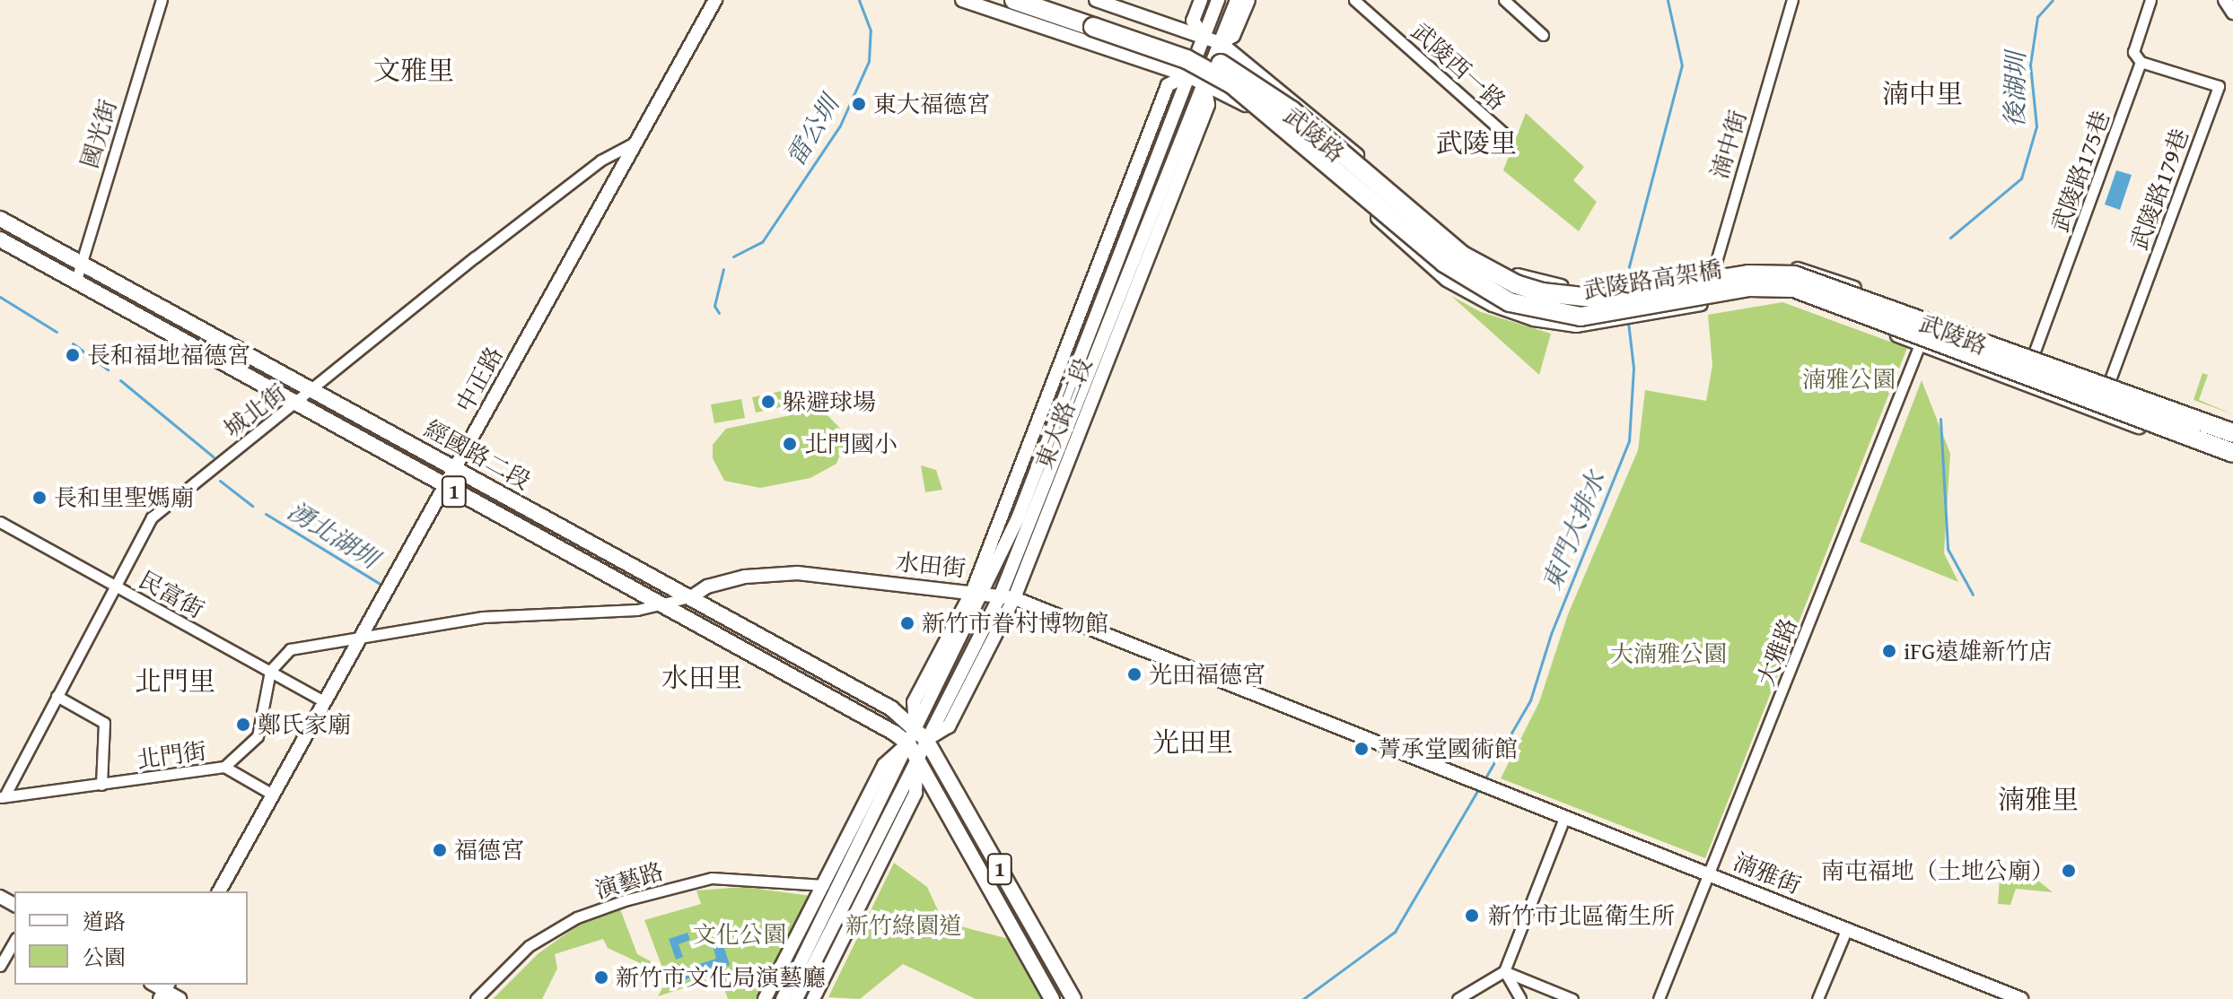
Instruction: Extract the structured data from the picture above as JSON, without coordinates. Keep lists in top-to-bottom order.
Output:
{
  "streets": {
    "highway": ["武陵路高架橋"],
    "main road": ["經國路二段", "1"],
    "street": [
      "武陵西一路",
      "國光街",
      "武陵路",
      "湳中街",
      "武陵路175巷",
      "武陵路179巷",
      "中正路",
      "城北街",
      "東大路二段",
      "水田街",
      "民富街",
      "大雅路",
      "北門街",
      "湳雅街",
      "演藝路"
    ]
  },
  "crossings": [
    ["國光街", "經國路二段"],
    ["武陵路", "湳中街"],
    ["武陵路", "武陵路175巷"],
    ["武陵路", "武陵路179巷"],
    ["武陵路", "武陵路高架橋"],
    ["武陵路", "東大路二段"],
    ["武陵路", "大雅路"],
    ["武陵路175巷", "武陵路179巷"],
    ["中正路", "城北街"],
    ["中正路", "經國路二段"],
    ["中正路", "水田街"],
    ["中正路", "民富街"],
    ["城北街", "經國路二段"],
    ["城北街", "民富街"],
    ["城北街", "北門街"],
    ["東大路二段", "經國路二段"],
    ["東大路二段", "1"],
    ["東大路二段", "水田街"],
    ["東大路二段", "演藝路"],
    ["經國路二段", "1"],
    ["經國路二段", "水田街"],
    ["水田街", "湳雅街"],
    ["民富街", "北門街"],
    ["大雅路", "湳雅街"]
  ],
  "districts": [
    "文雅里",
    "湳中里",
    "武陵里",
    "水田里",
    "北門里",
    "光田里",
    "湳雅里"
  ],
  "water": [
    "後湖圳",
    "雷公圳",
    "東門大排水",
    "湧北湖圳"
  ],
  "parks": [
    "湳雅公園",
    "大湳雅公園",
    "新竹綠園道",
    "文化公園"
  ],
  "places": [
    "東大福德宮",
    "長和福地福德宮",
    "躲避球場",
    "北門國小",
    "長和里聖媽廟",
    "新竹市眷村博物館",
    "iFG遠雄新竹店",
    "光田福德宮",
    "鄭氏家廟",
    "菁承堂國術館",
    "福德宮",
    "南屯福地（土地公廟）",
    "新竹市北區衛生所",
    "新竹市文化局演藝廳"
  ],
  "legend": ["道路", "公園"]
}
